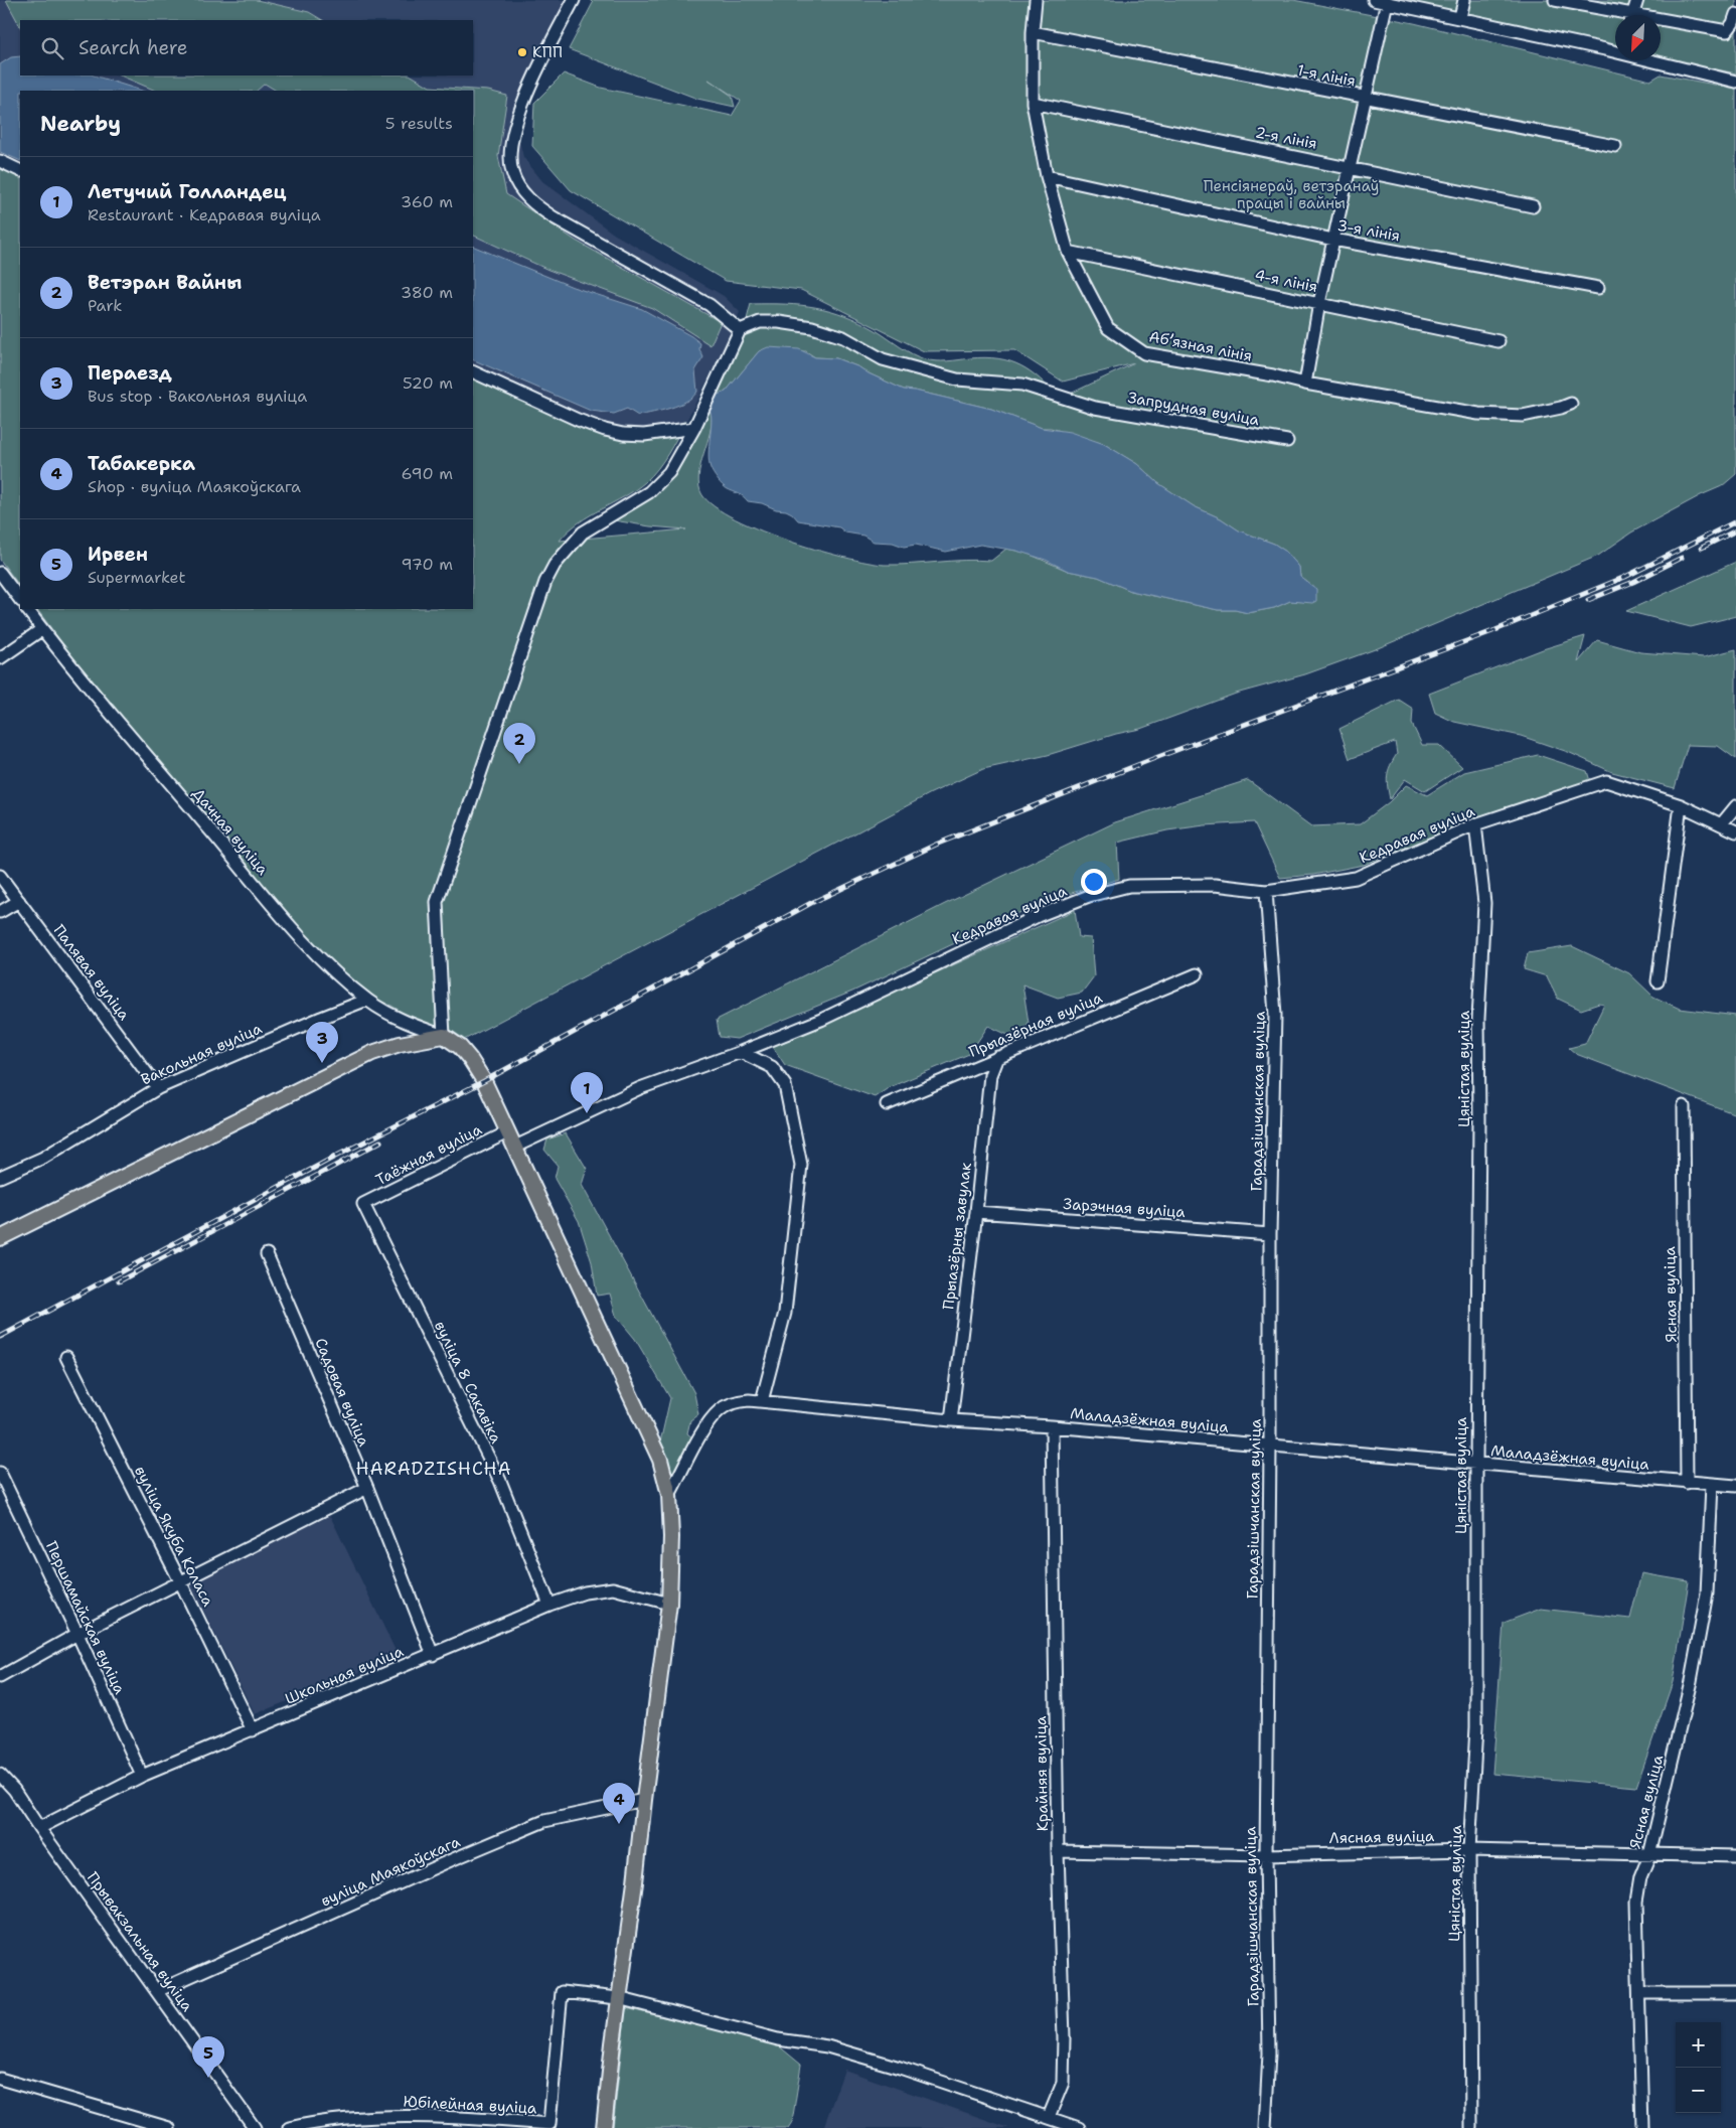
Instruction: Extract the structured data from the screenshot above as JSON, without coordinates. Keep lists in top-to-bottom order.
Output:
{
  "streets": {
    "street": [
      "1-я лінія",
      "2-я лінія",
      "3-я лінія",
      "4-я лінія",
      "Абʼязная лінія",
      "Запрудная вуліца",
      "Дачная вуліца",
      "Кедравая вуліца",
      "Палявая вуліца",
      "Прыазёрная вуліца",
      "Вакольная вуліца",
      "Цяністая вуліца",
      "Гарадзішчанская вуліца",
      "Таёжная вуліца",
      "Зарэчная вуліца",
      "Прыазёрны завулак",
      "Ясная вуліца",
      "вуліца 8 Сакавіка",
      "Садовая вуліца",
      "Маладзёжная вуліца",
      "вуліца Якуба Коласа",
      "Першамайская вуліца",
      "Школьная вуліца",
      "Крайняя вуліца",
      "Лясная вуліца",
      "вуліца Маякоўскага",
      "Прывакзальная вуліца",
      "Юбілейная вуліца"
    ]
  },
  "crossings": [
    ["1-я лінія", "Абʼязная лінія"],
    ["2-я лінія", "Абʼязная лінія"],
    ["3-я лінія", "Абʼязная лінія"],
    ["4-я лінія", "Абʼязная лінія"],
    ["Дачная вуліца", "Вакольная вуліца"],
    ["Кедравая вуліца", "Цяністая вуліца"],
    ["Кедравая вуліца", "Гарадзішчанская вуліца"],
    ["Палявая вуліца", "Вакольная вуліца"],
    ["Прыазёрная вуліца", "Прыазёрны завулак"],
    ["Цяністая вуліца", "Маладзёжная вуліца"],
    ["Цяністая вуліца", "Лясная вуліца"],
    ["Гарадзішчанская вуліца", "Зарэчная вуліца"],
    ["Гарадзішчанская вуліца", "Маладзёжная вуліца"],
    ["Гарадзішчанская вуліца", "Лясная вуліца"],
    ["Таёжная вуліца", "вуліца 8 Сакавіка"],
    ["Зарэчная вуліца", "Прыазёрны завулак"],
    ["Прыазёрны завулак", "Маладзёжная вуліца"],
    ["Ясная вуліца", "Маладзёжная вуліца"],
    ["Ясная вуліца", "Лясная вуліца"],
    ["вуліца 8 Сакавіка", "Школьная вуліца"],
    ["Садовая вуліца", "Школьная вуліца"],
    ["Маладзёжная вуліца", "Крайняя вуліца"],
    ["вуліца Якуба Коласа", "Школьная вуліца"],
    ["Першамайская вуліца", "Школьная вуліца"],
    ["Школьная вуліца", "Прывакзальная вуліца"],
    ["Крайняя вуліца", "Лясная вуліца"],
    ["вуліца Маякоўскага", "Прывакзальная вуліца"]
  ],
  "districts": ["HARADZISHCHA"],
  "parks": ["Пенсіянераў, ветэранаў працы і вайны"],
  "places": ["КПП"],
  "north": "bottom left",
  "page": {
    "search": "Search here",
    "heading": ["Nearby", "5 results"],
    "list": [
      {
        "mark": "1",
        "name": "Летучий Голландец",
        "note": "Restaurant · Кедравая вуліца",
        "value": "360 m"
      },
      {
        "mark": "2",
        "name": "Ветэран Вайны",
        "note": "Park",
        "value": "380 m"
      },
      {
        "mark": "3",
        "name": "Пераезд",
        "note": "Bus stop · Вакольная вуліца",
        "value": "520 m"
      },
      {
        "mark": "4",
        "name": "Табакерка",
        "note": "Shop · вуліца Маякоўскага",
        "value": "690 m"
      },
      {
        "mark": "5",
        "name": "Ирвен",
        "note": "Supermarket",
        "value": "970 m"
      }
    ],
    "pins": [
      "2",
      "3",
      "1",
      "4",
      "5"
    ],
    "map_buttons": ["+", "−"]
  }
}
